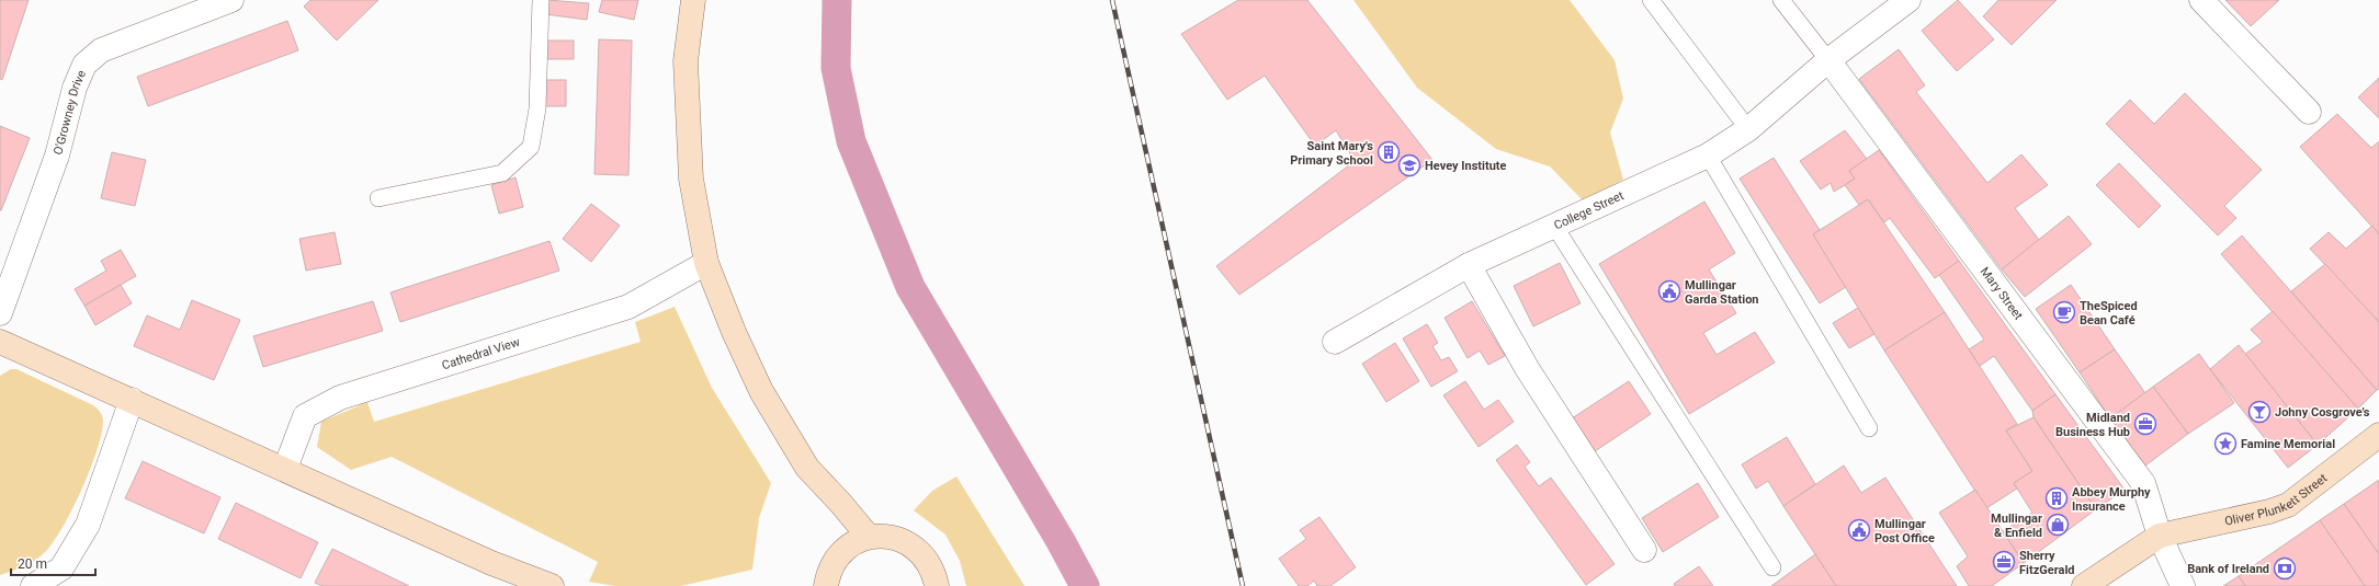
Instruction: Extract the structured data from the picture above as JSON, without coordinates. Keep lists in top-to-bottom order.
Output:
{
  "streets": {
    "street": [
      "O'Growney Drive",
      "College Street",
      "Mary Street",
      "Cathedral View",
      "Oliver Plunkett Street"
    ]
  },
  "crossings": [
    ["College Street", "Mary Street"],
    ["Mary Street", "Oliver Plunkett Street"]
  ],
  "places": {
    "building": ["Saint Mary's Primary School", "Abbey Murphy Insurance"],
    "school or university": ["Hevey Institute"],
    "public building": ["Mullingar Garda Station", "Mullingar Post Office"],
    "cafe": ["TheSpiced Bean Café"],
    "bar": ["Johny Cosgrove’s"],
    "office": ["Midland Business Hub", "Sherry FitzGerald"],
    "place": ["Famine Memorial"],
    "shop": ["Mullingar & Enfield"],
    "bank": ["Bank of Ireland"]
  },
  "scale_bar": "20 m"
}
